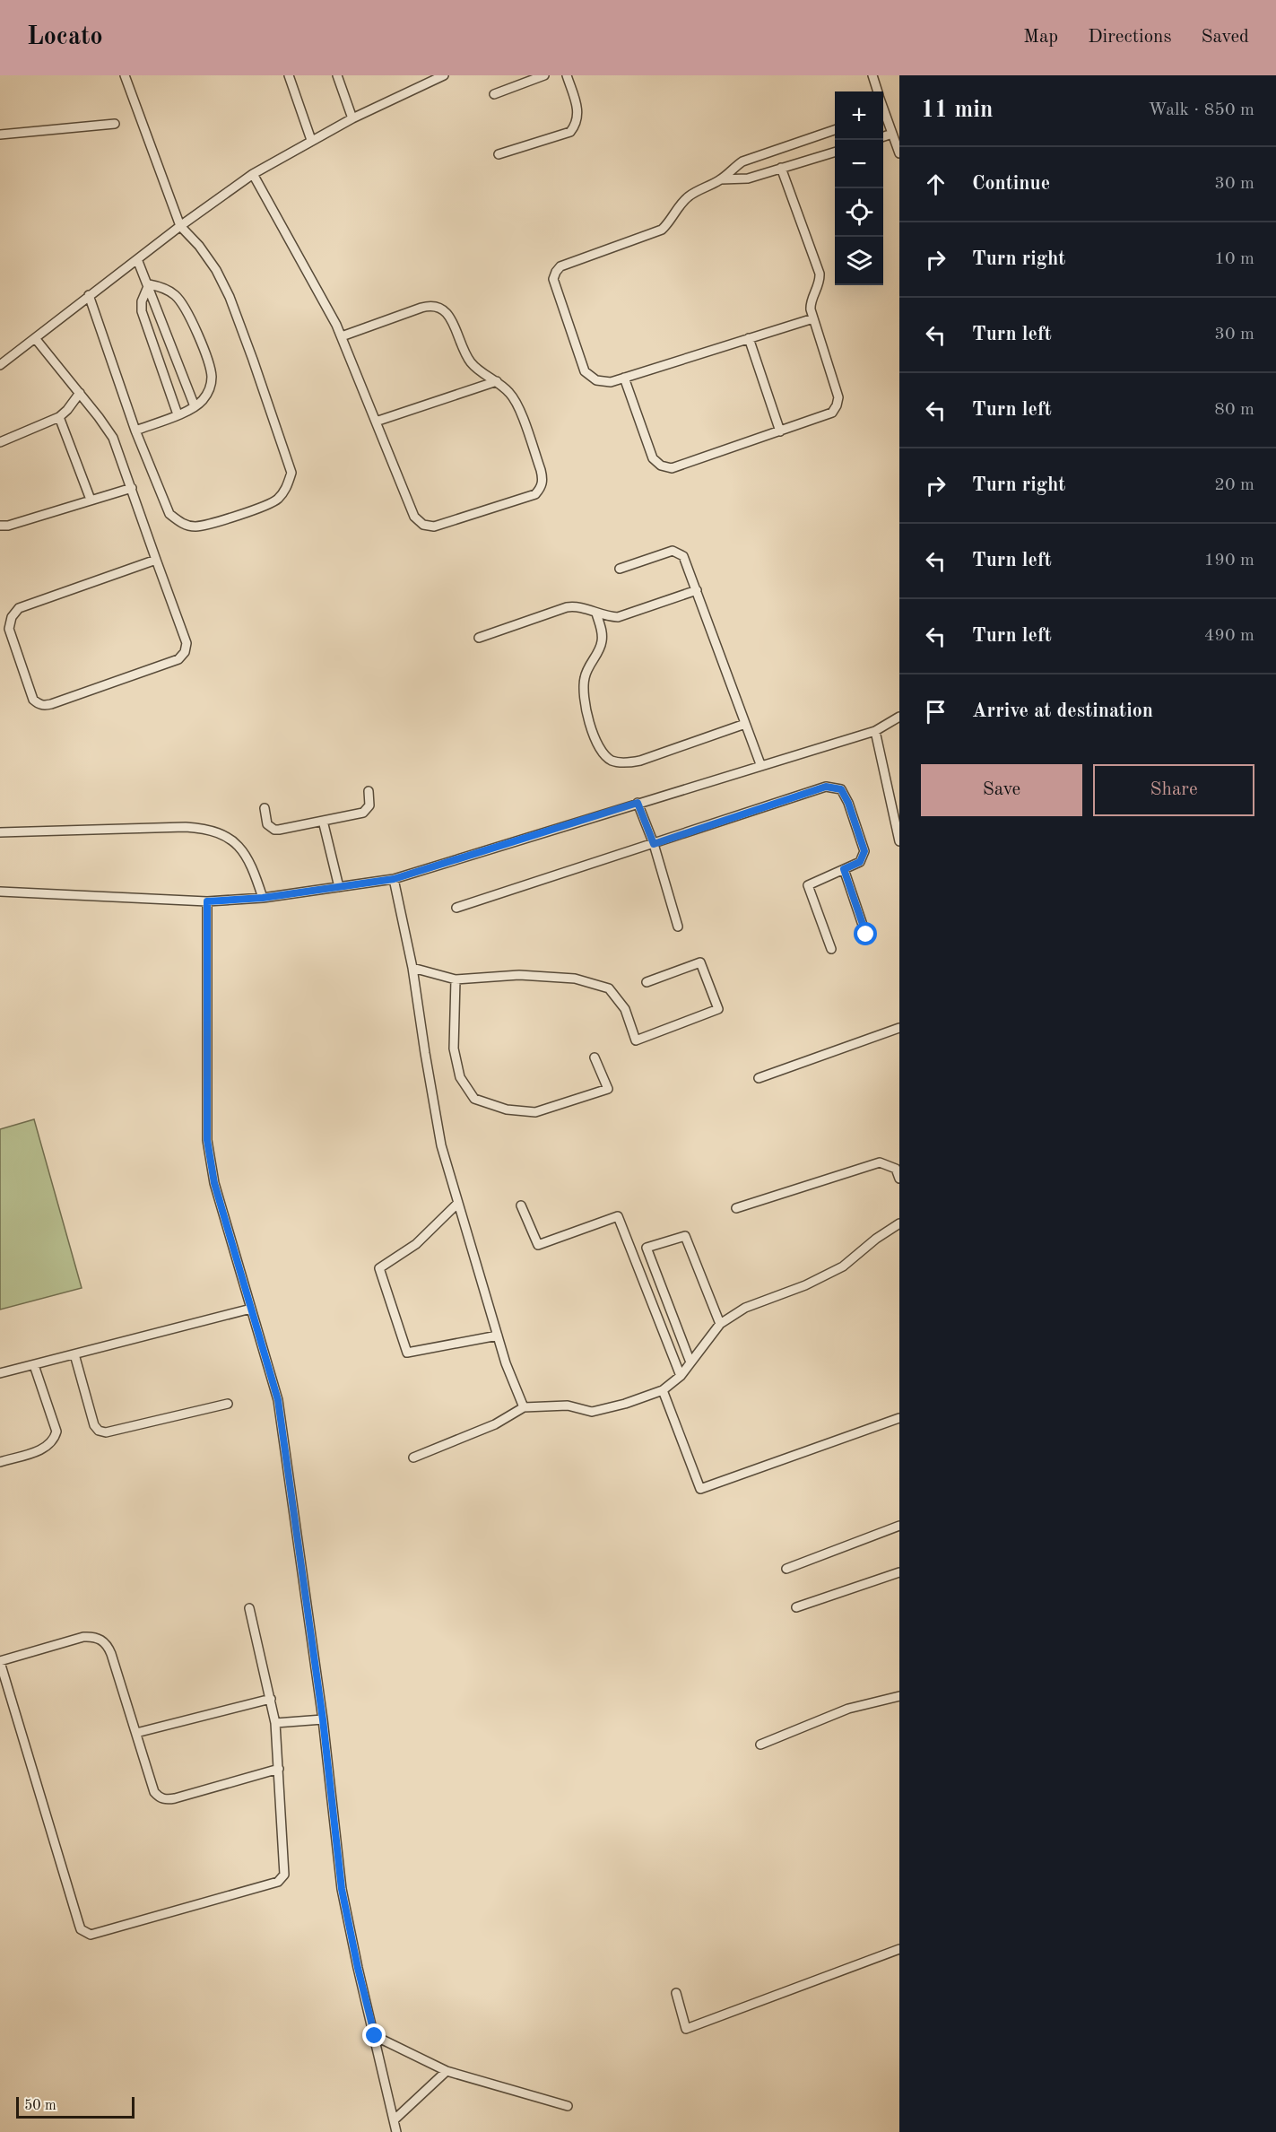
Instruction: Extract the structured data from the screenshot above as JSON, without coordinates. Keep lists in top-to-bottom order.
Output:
{
  "scale_bar": "50 m",
  "page": {
    "header": "Locato",
    "nav": ["Map", "Directions", "Saved"],
    "heading": ["11 min", "Walk · 850 m"],
    "map_buttons": ["+", "−"],
    "list": [
      ["Continue", "30 m"],
      ["Turn right", "10 m"],
      ["Turn left", "30 m"],
      ["Turn left", "80 m"],
      ["Turn right", "20 m"],
      ["Turn left", "190 m"],
      ["Turn left", "490 m"],
      "Arrive at destination"
    ],
    "buttons": ["Save", "Share"],
    "scale": "50 m"
  }
}
